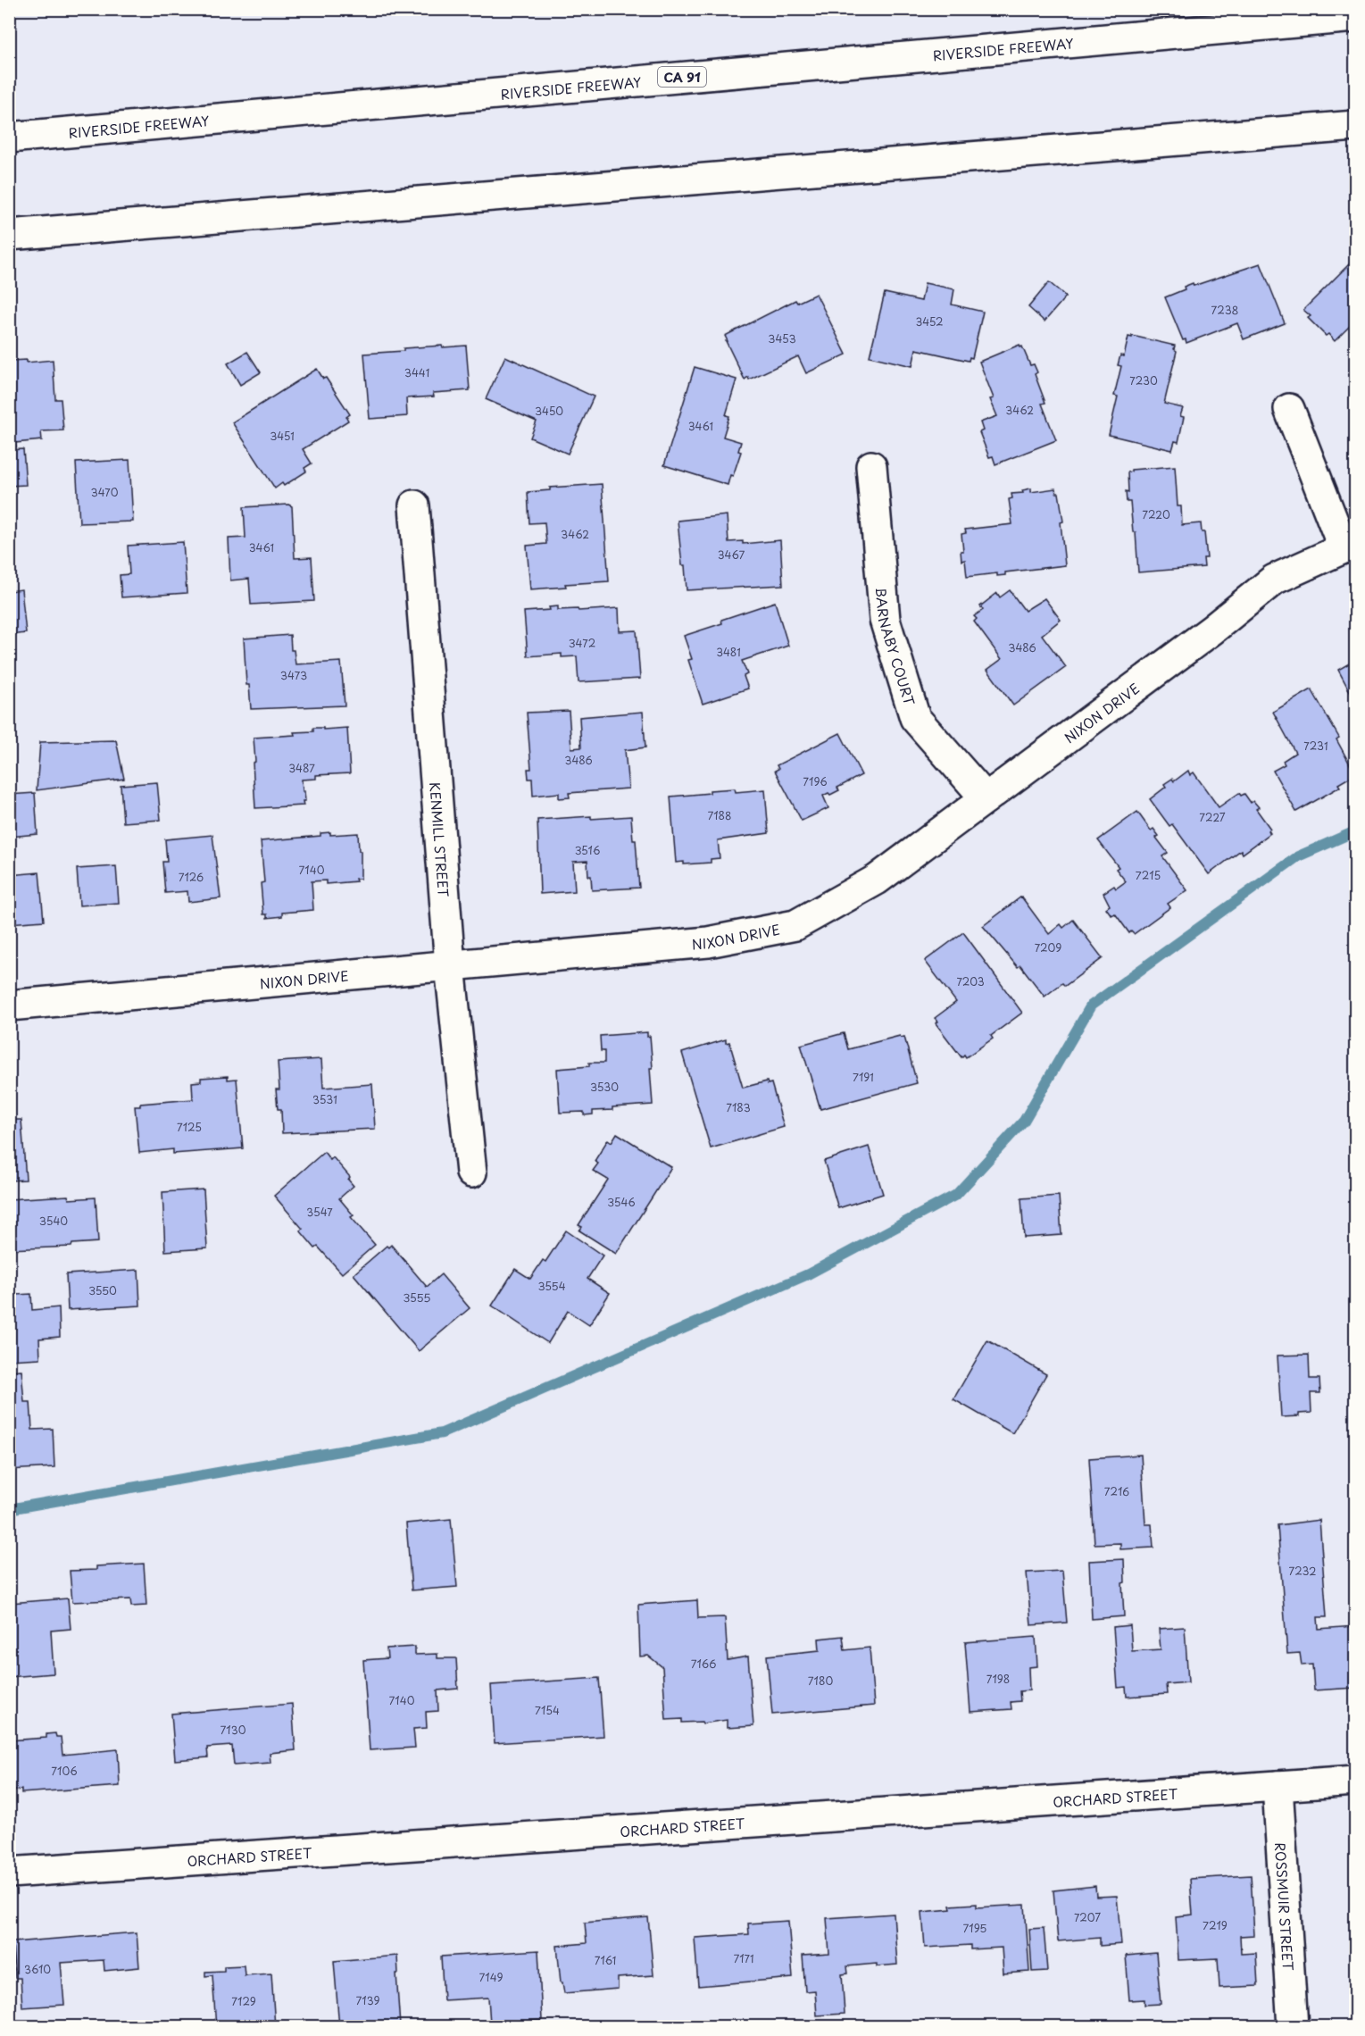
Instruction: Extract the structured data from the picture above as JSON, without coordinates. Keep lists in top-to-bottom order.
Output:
{
  "streets": {
    "main road": [
      "RIVERSIDE FREEWAY",
      "CA 91",
      "BARNABY COURT",
      "NIXON DRIVE",
      "KENMILL STREET",
      "ORCHARD STREET",
      "ROSSMUIR STREET"
    ]
  },
  "crossings": [
    ["BARNABY COURT", "NIXON DRIVE"],
    ["NIXON DRIVE", "KENMILL STREET"],
    ["ORCHARD STREET", "ROSSMUIR STREET"]
  ],
  "house_numbers": [
    "7238",
    "3452",
    "3453",
    "3441",
    "7230",
    "3462",
    "3450",
    "3461",
    "3451",
    "3470",
    "7220",
    "3462",
    "3461",
    "3467",
    "3472",
    "3486",
    "3481",
    "3473",
    "7231",
    "3486",
    "3487",
    "7196",
    "7188",
    "7227",
    "3516",
    "7140",
    "7215",
    "7126",
    "7209",
    "7203",
    "7191",
    "3530",
    "3531",
    "7183",
    "7125",
    "3546",
    "3547",
    "3540",
    "3554",
    "3550",
    "3555",
    "7216",
    "7232",
    "7166",
    "7198",
    "7180",
    "7140",
    "7154",
    "7130",
    "7106",
    "7207",
    "7219",
    "7195",
    "7171",
    "7161",
    "3610",
    "7149",
    "7139",
    "7129"
  ]
}
